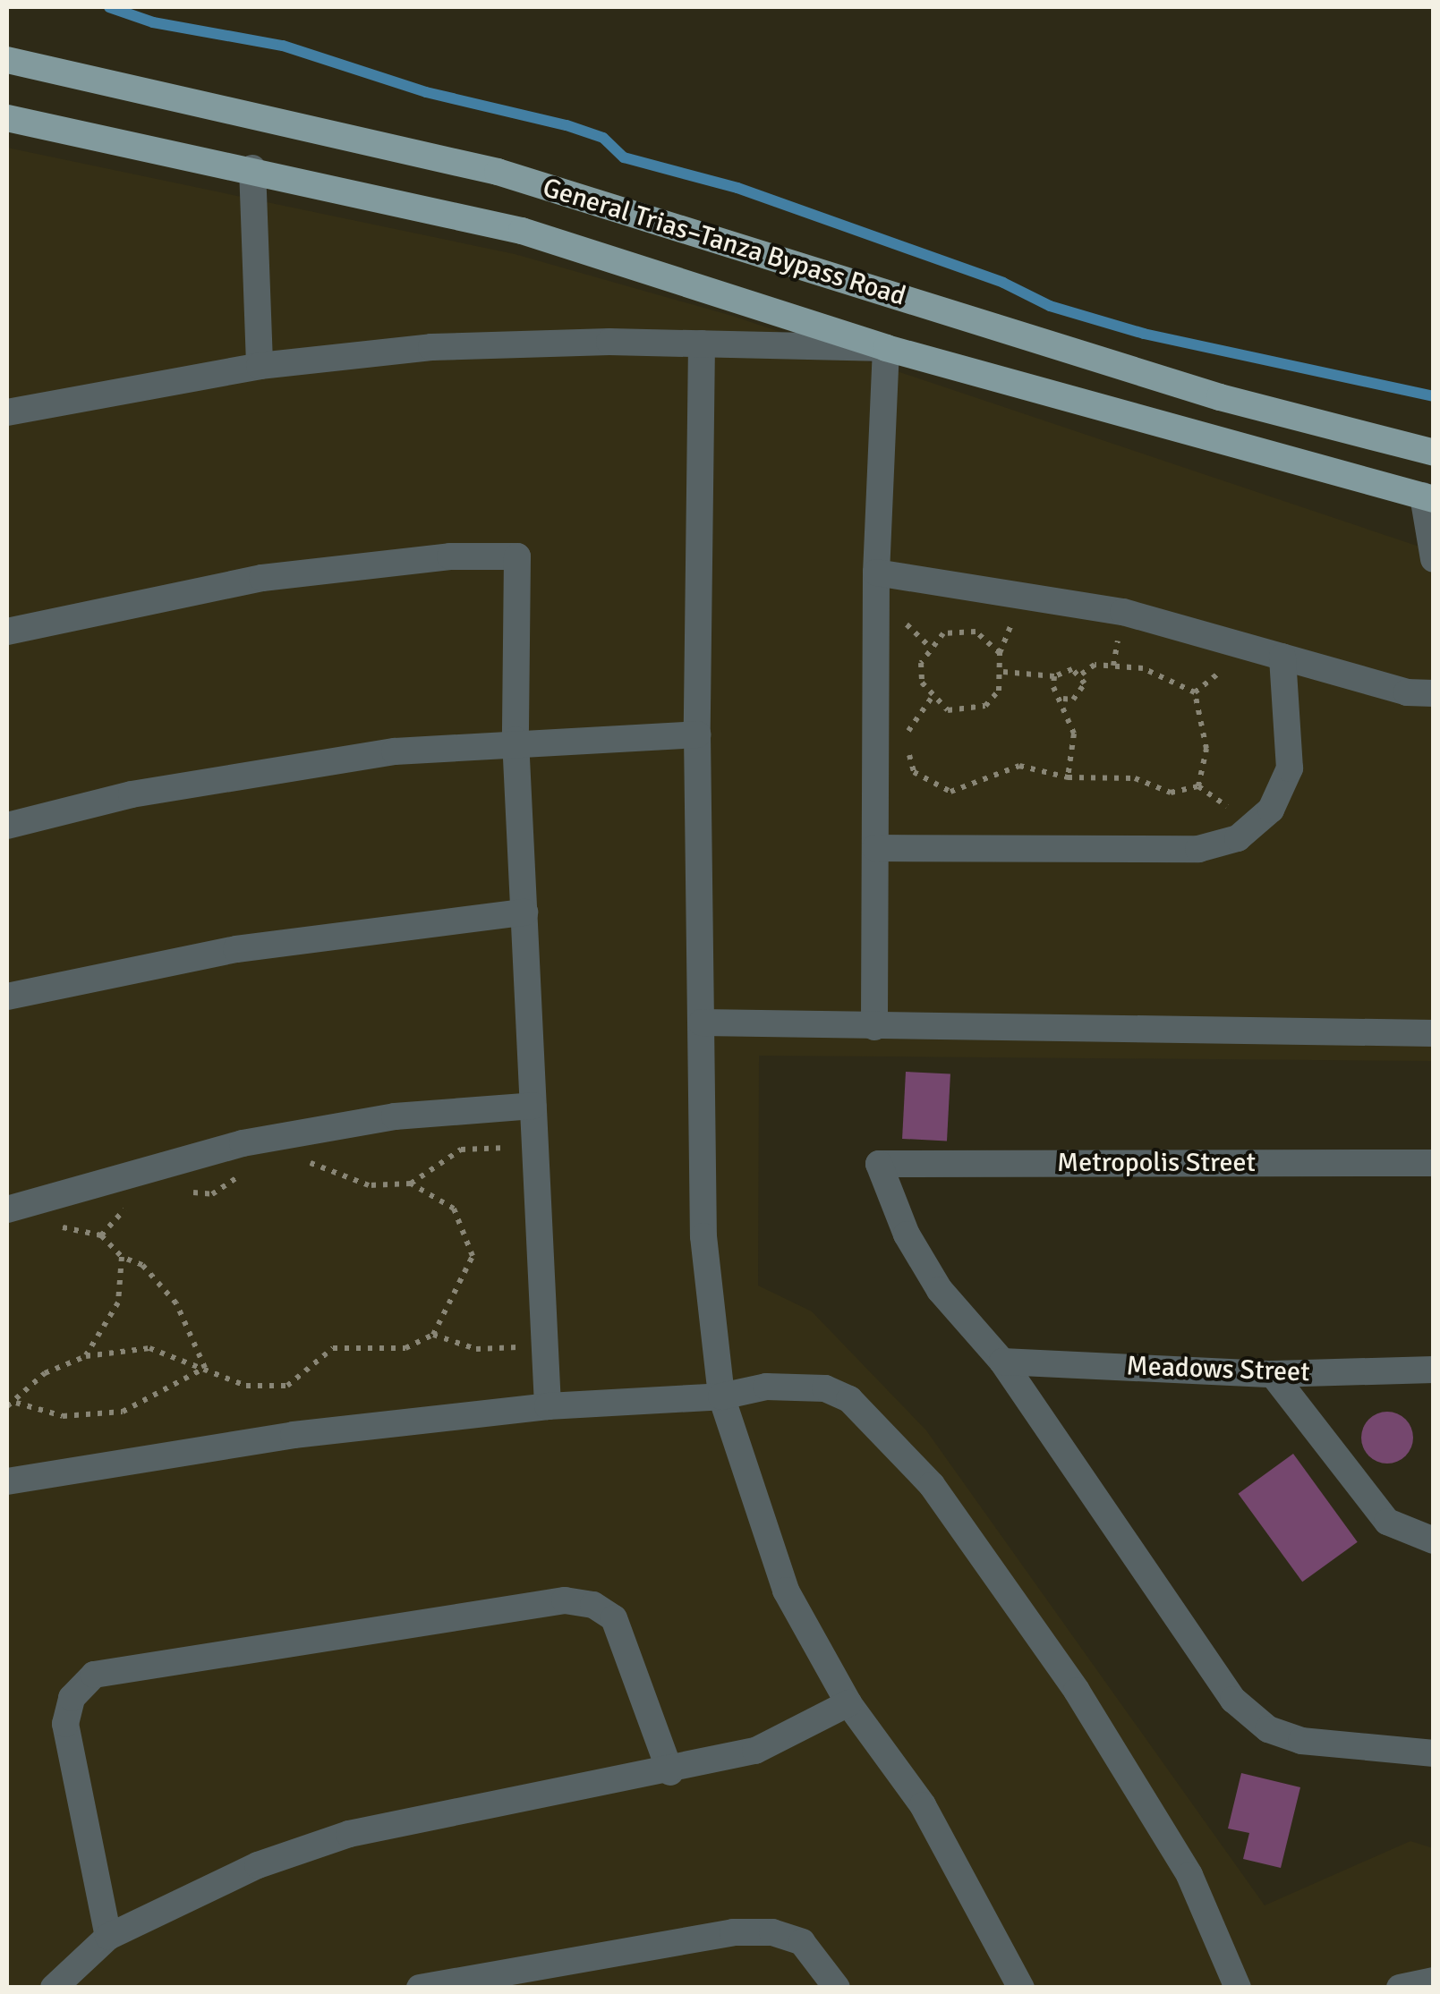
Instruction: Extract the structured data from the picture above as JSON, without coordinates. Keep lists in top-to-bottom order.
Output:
{
  "streets": {
    "main road": ["General Trias–Tanza Bypass Road"],
    "street": ["Metropolis Street", "Meadows Street"]
  },
  "crossings": [
    ["Metropolis Street", "Meadows Street"]
  ]
}
